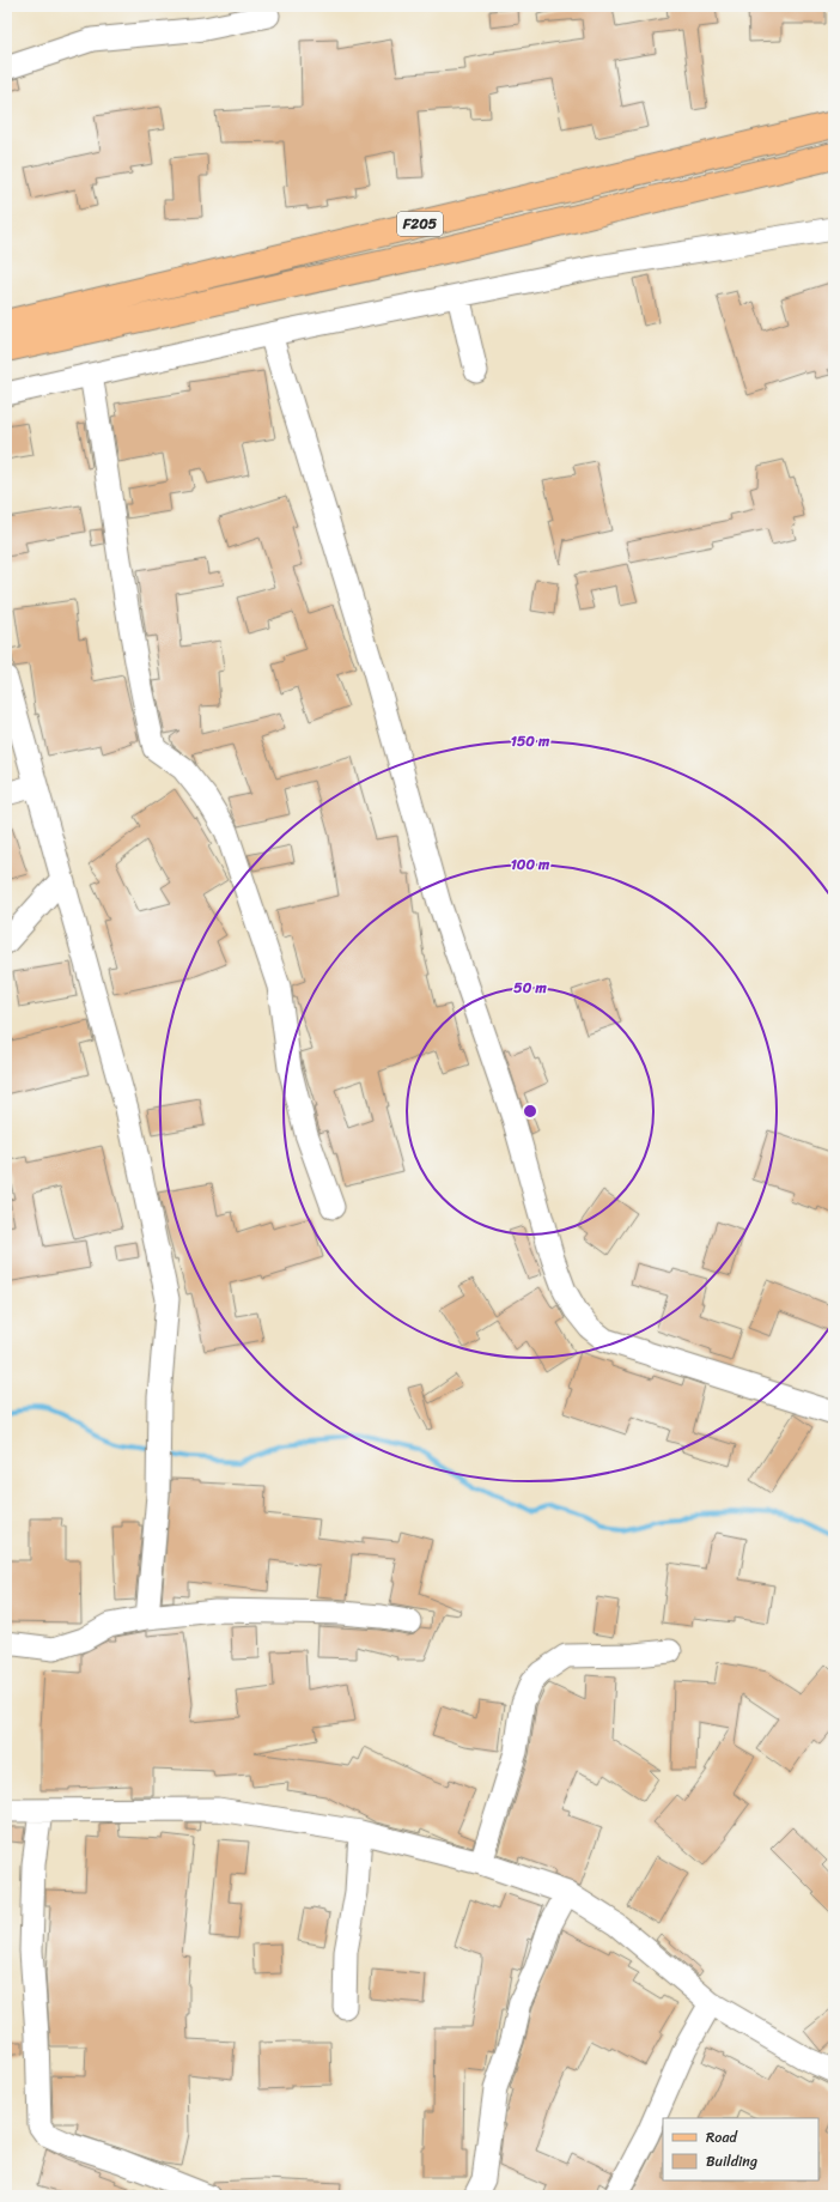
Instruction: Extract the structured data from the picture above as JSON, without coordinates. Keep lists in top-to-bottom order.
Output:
{
  "streets": {
    "main road": ["F205"]
  },
  "legend": ["Road", "Building"],
  "rings": ["150 m", "100 m", "50 m"]
}
